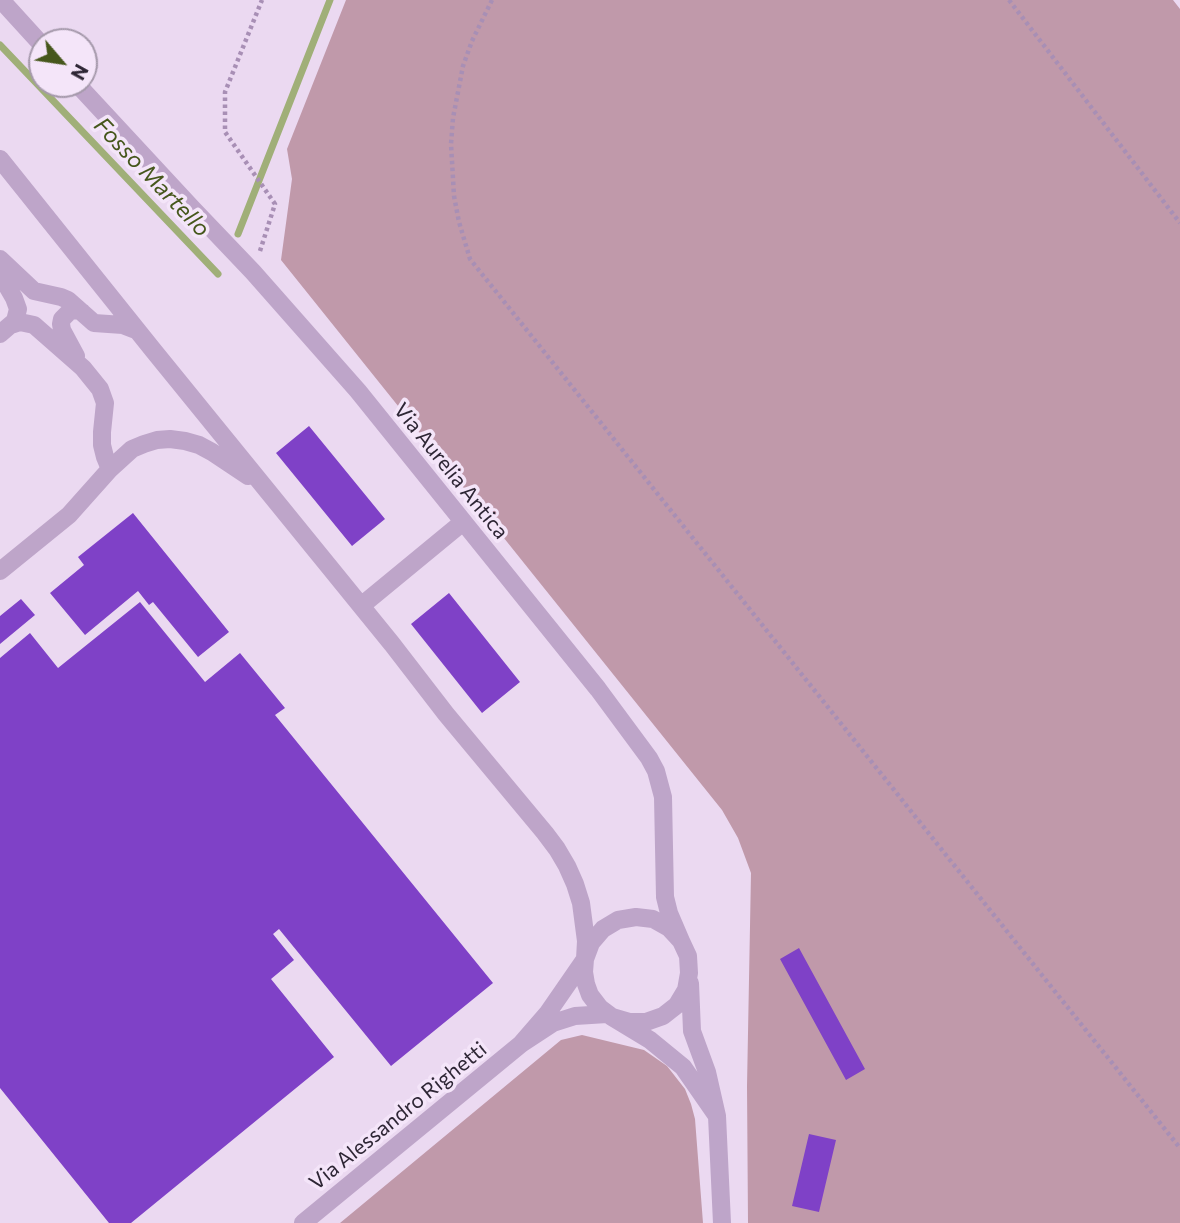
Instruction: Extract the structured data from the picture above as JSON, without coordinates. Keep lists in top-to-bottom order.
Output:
{
  "streets": {
    "street": ["Via Aurelia Antica", "Via Alessandro Righetti"]
  },
  "water": ["Fosso Martello"],
  "north": "bottom right"
}
